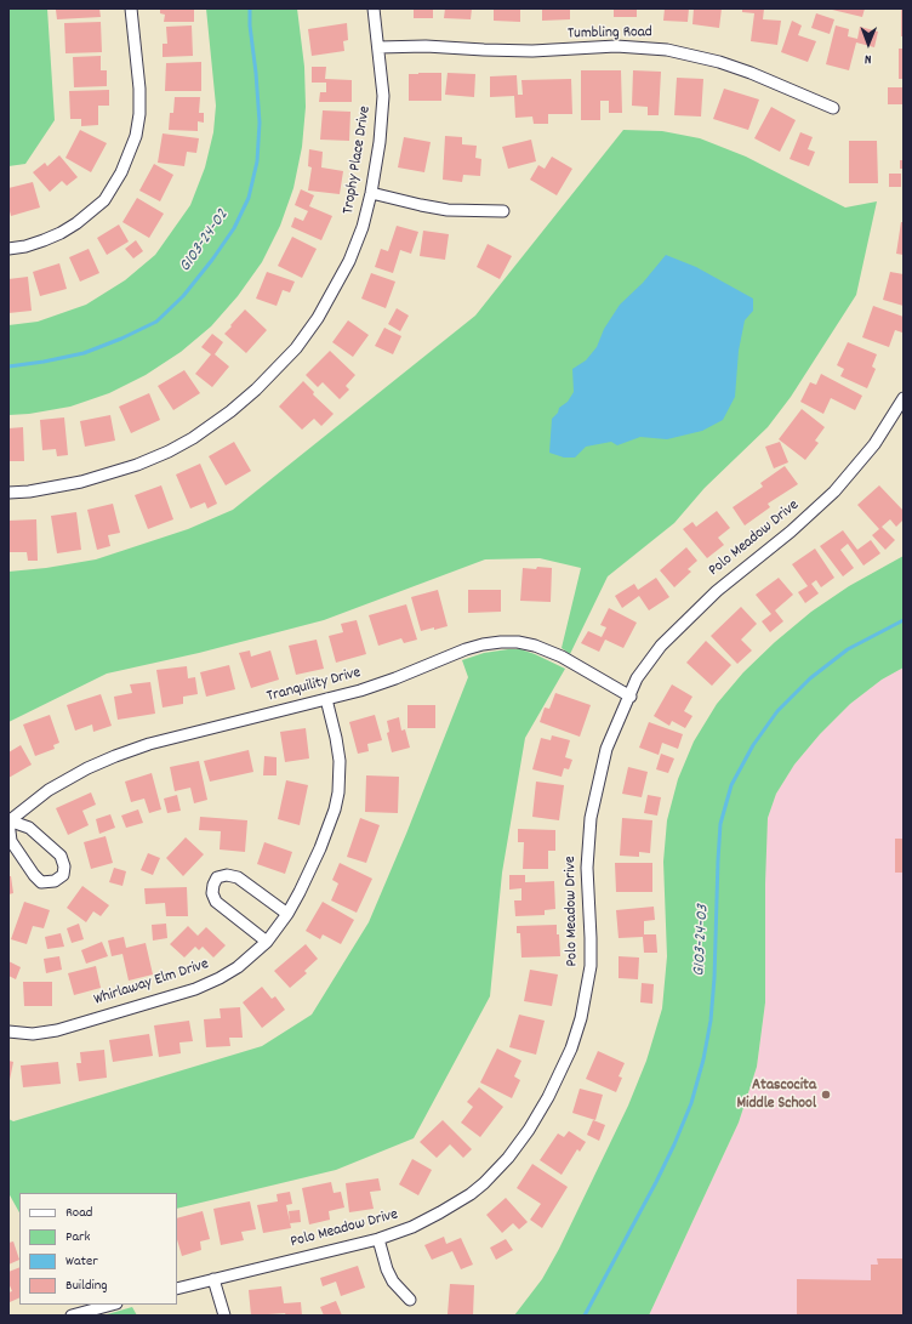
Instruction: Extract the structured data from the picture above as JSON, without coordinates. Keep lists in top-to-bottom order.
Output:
{
  "streets": {
    "street": [
      "Tumbling Road",
      "Trophy Place Drive",
      "Polo Meadow Drive",
      "Tranquility Drive",
      "Whirlaway Elm Drive"
    ]
  },
  "crossings": [
    ["Tumbling Road", "Trophy Place Drive"],
    ["Polo Meadow Drive", "Tranquility Drive"],
    ["Tranquility Drive", "Whirlaway Elm Drive"]
  ],
  "water": ["G103-24-02", "G103-24-03"],
  "places": ["Atascocita Middle School"],
  "legend": [
    "Road",
    "Park",
    "Water",
    "Building"
  ],
  "north": "bottom"
}
